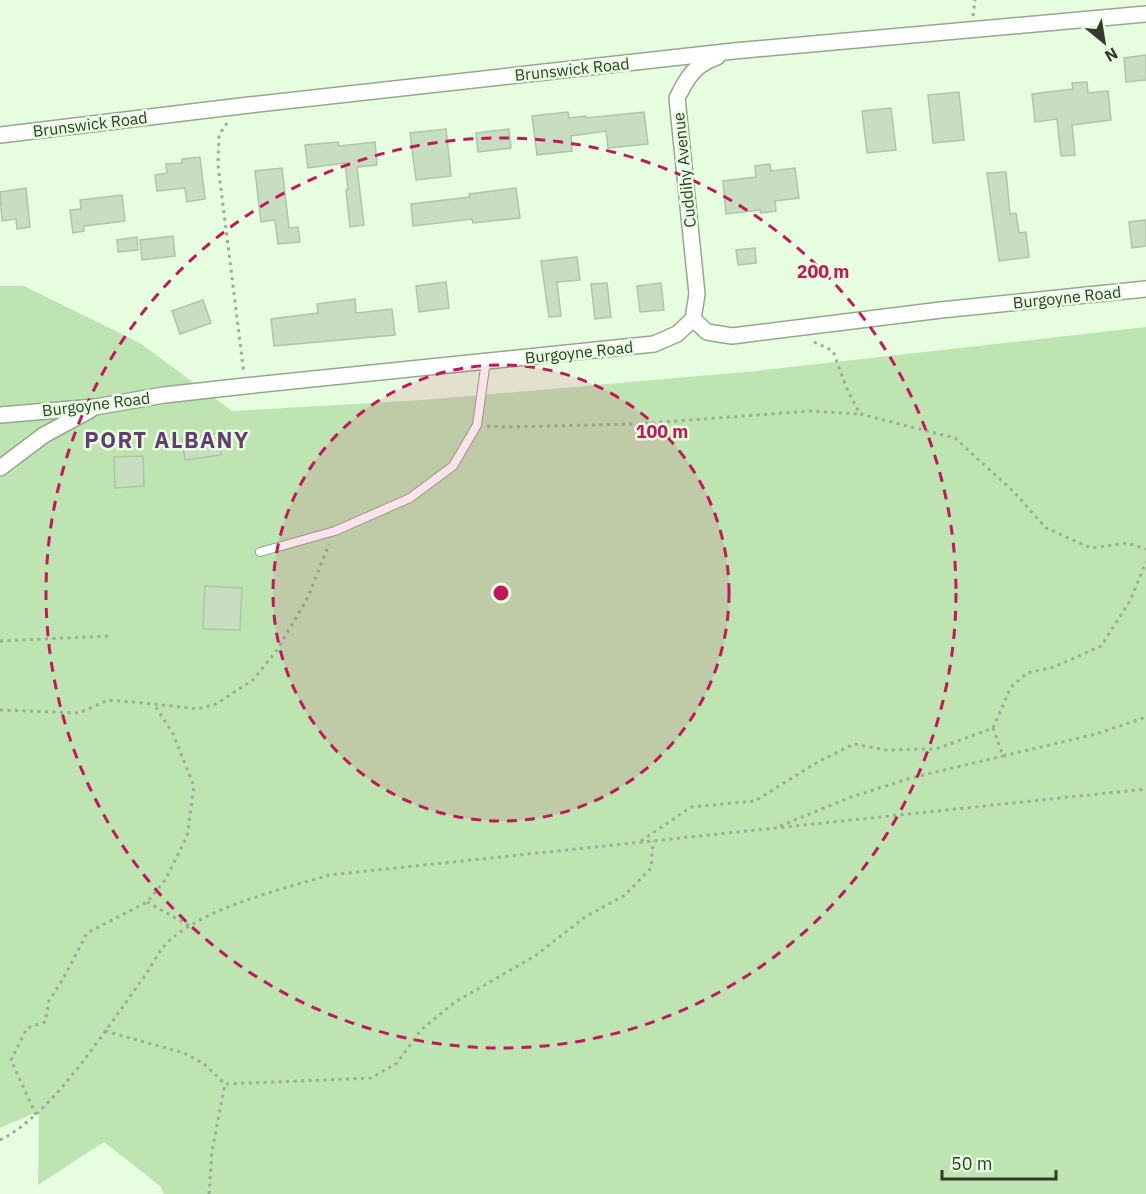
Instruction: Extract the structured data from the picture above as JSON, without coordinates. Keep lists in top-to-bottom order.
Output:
{
  "streets": {
    "street": ["Brunswick Road", "Cuddihy Avenue", "Burgoyne Road"]
  },
  "crossings": [
    ["Brunswick Road", "Cuddihy Avenue"],
    ["Cuddihy Avenue", "Burgoyne Road"]
  ],
  "districts": ["PORT ALBANY"],
  "scale_bar": "50 m",
  "north": "bottom right",
  "rings": ["200 m", "100 m"]
}
